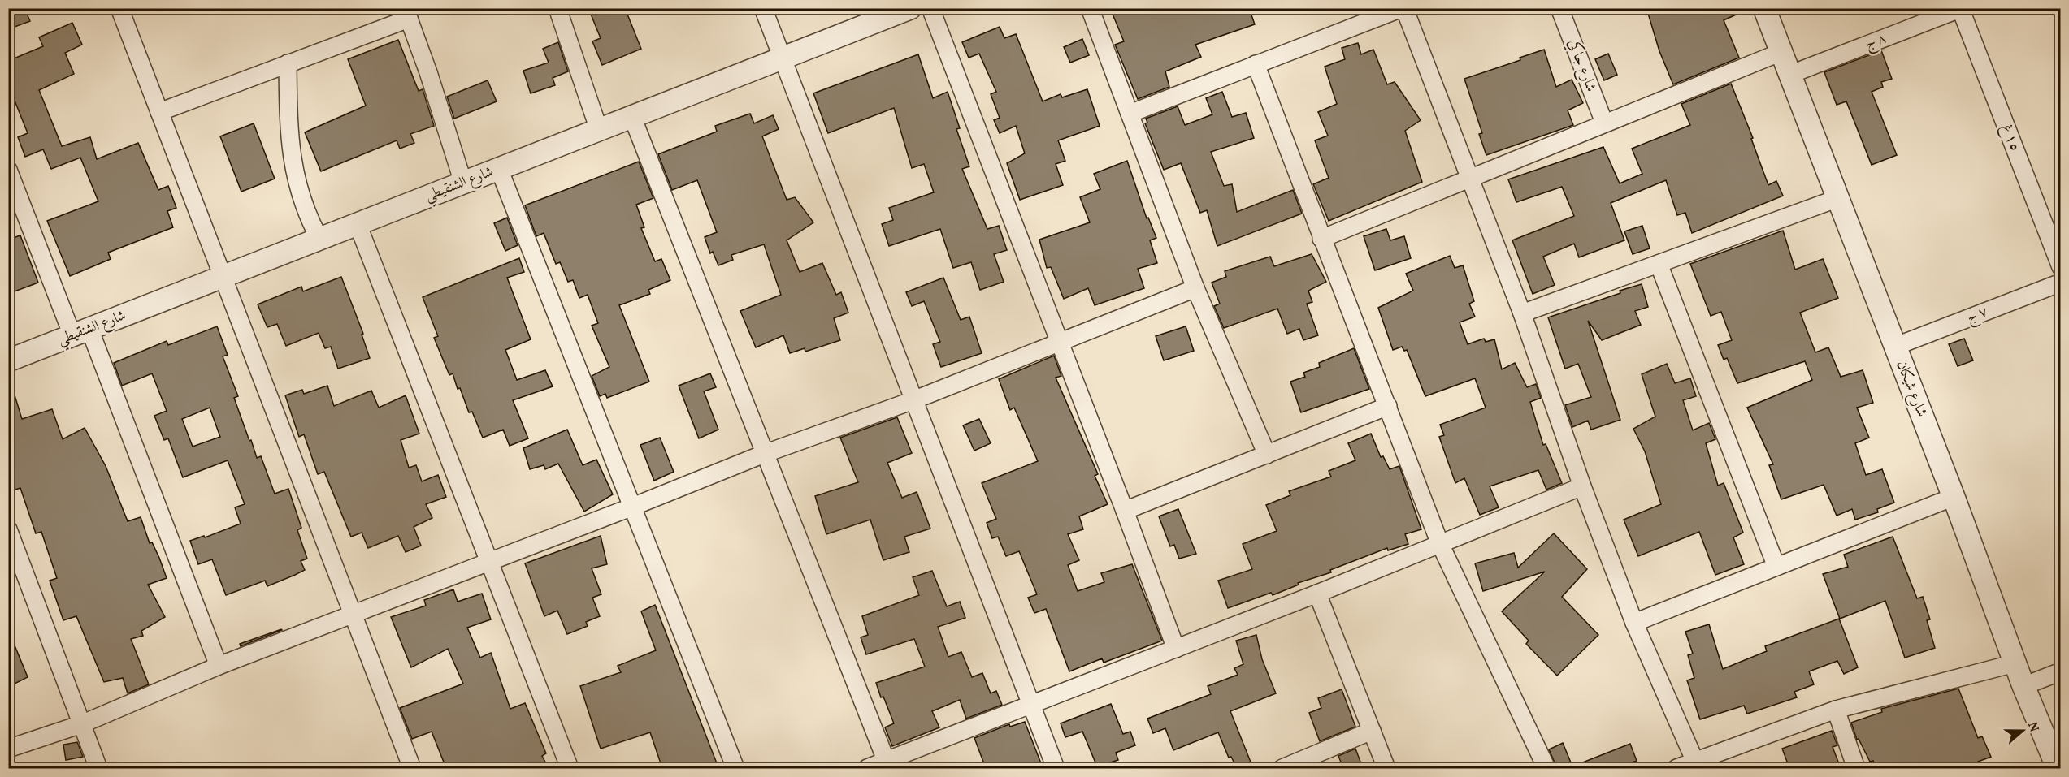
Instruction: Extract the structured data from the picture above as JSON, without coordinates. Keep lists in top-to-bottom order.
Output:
{
  "streets": {
    "street": [
      "٨ ج",
      "شارع جاكي",
      "١٥ غ",
      "شارع الشنقيطي",
      "٧ ج",
      "شارع شيكان"
    ]
  },
  "crossings": [
    ["٨ ج", "١٥ غ"],
    ["٨ ج", "شارع شيكان"],
    ["٧ ج", "شارع شيكان"]
  ],
  "north": "right"
}
